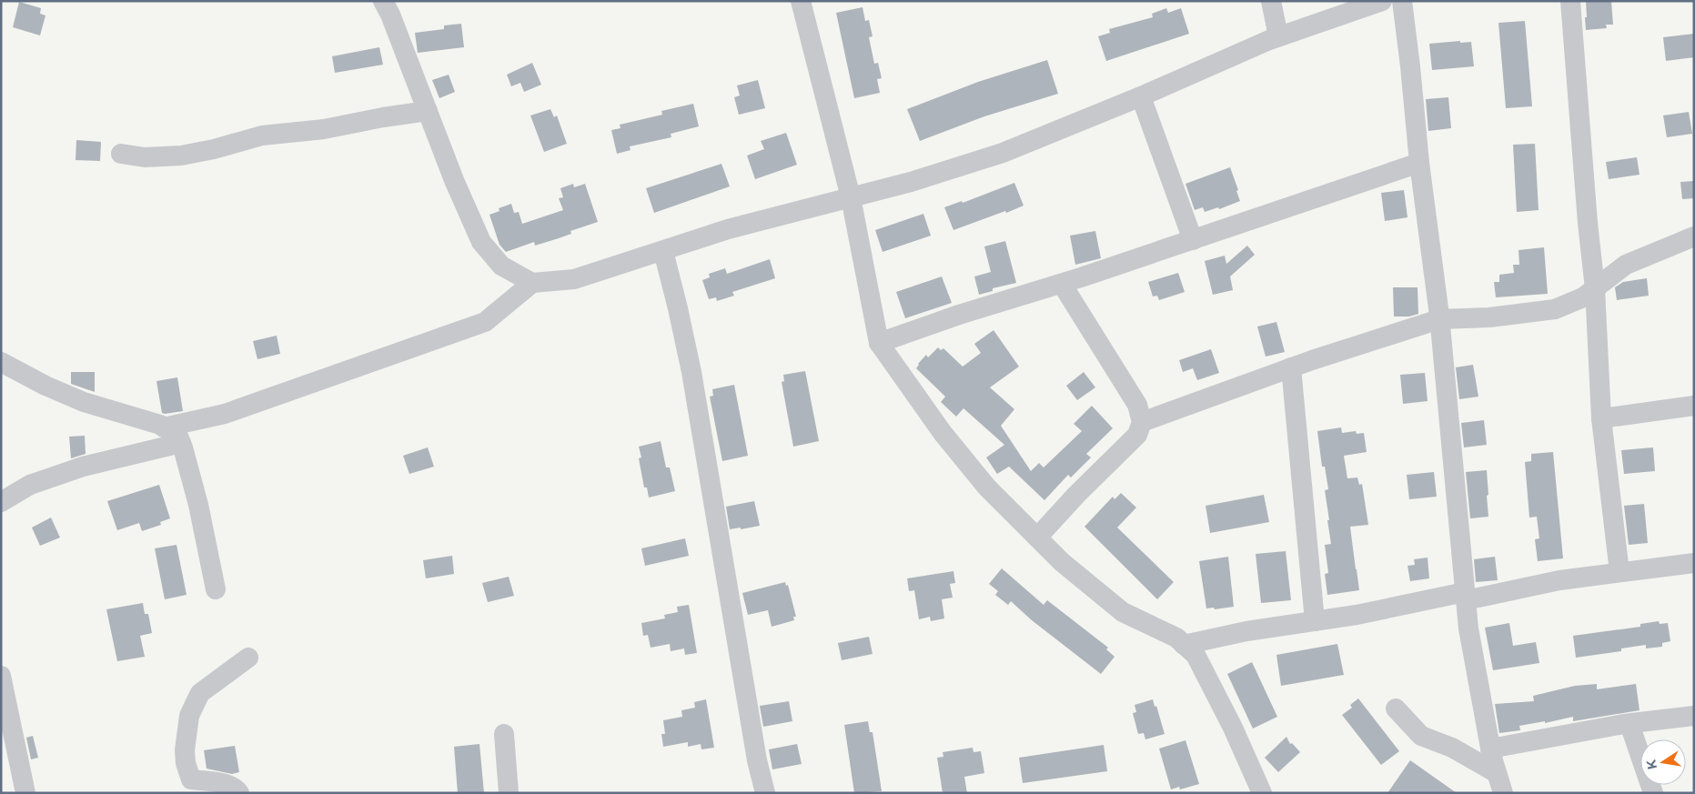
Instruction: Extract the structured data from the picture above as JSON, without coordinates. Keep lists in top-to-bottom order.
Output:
{
  "north": "left"
}
